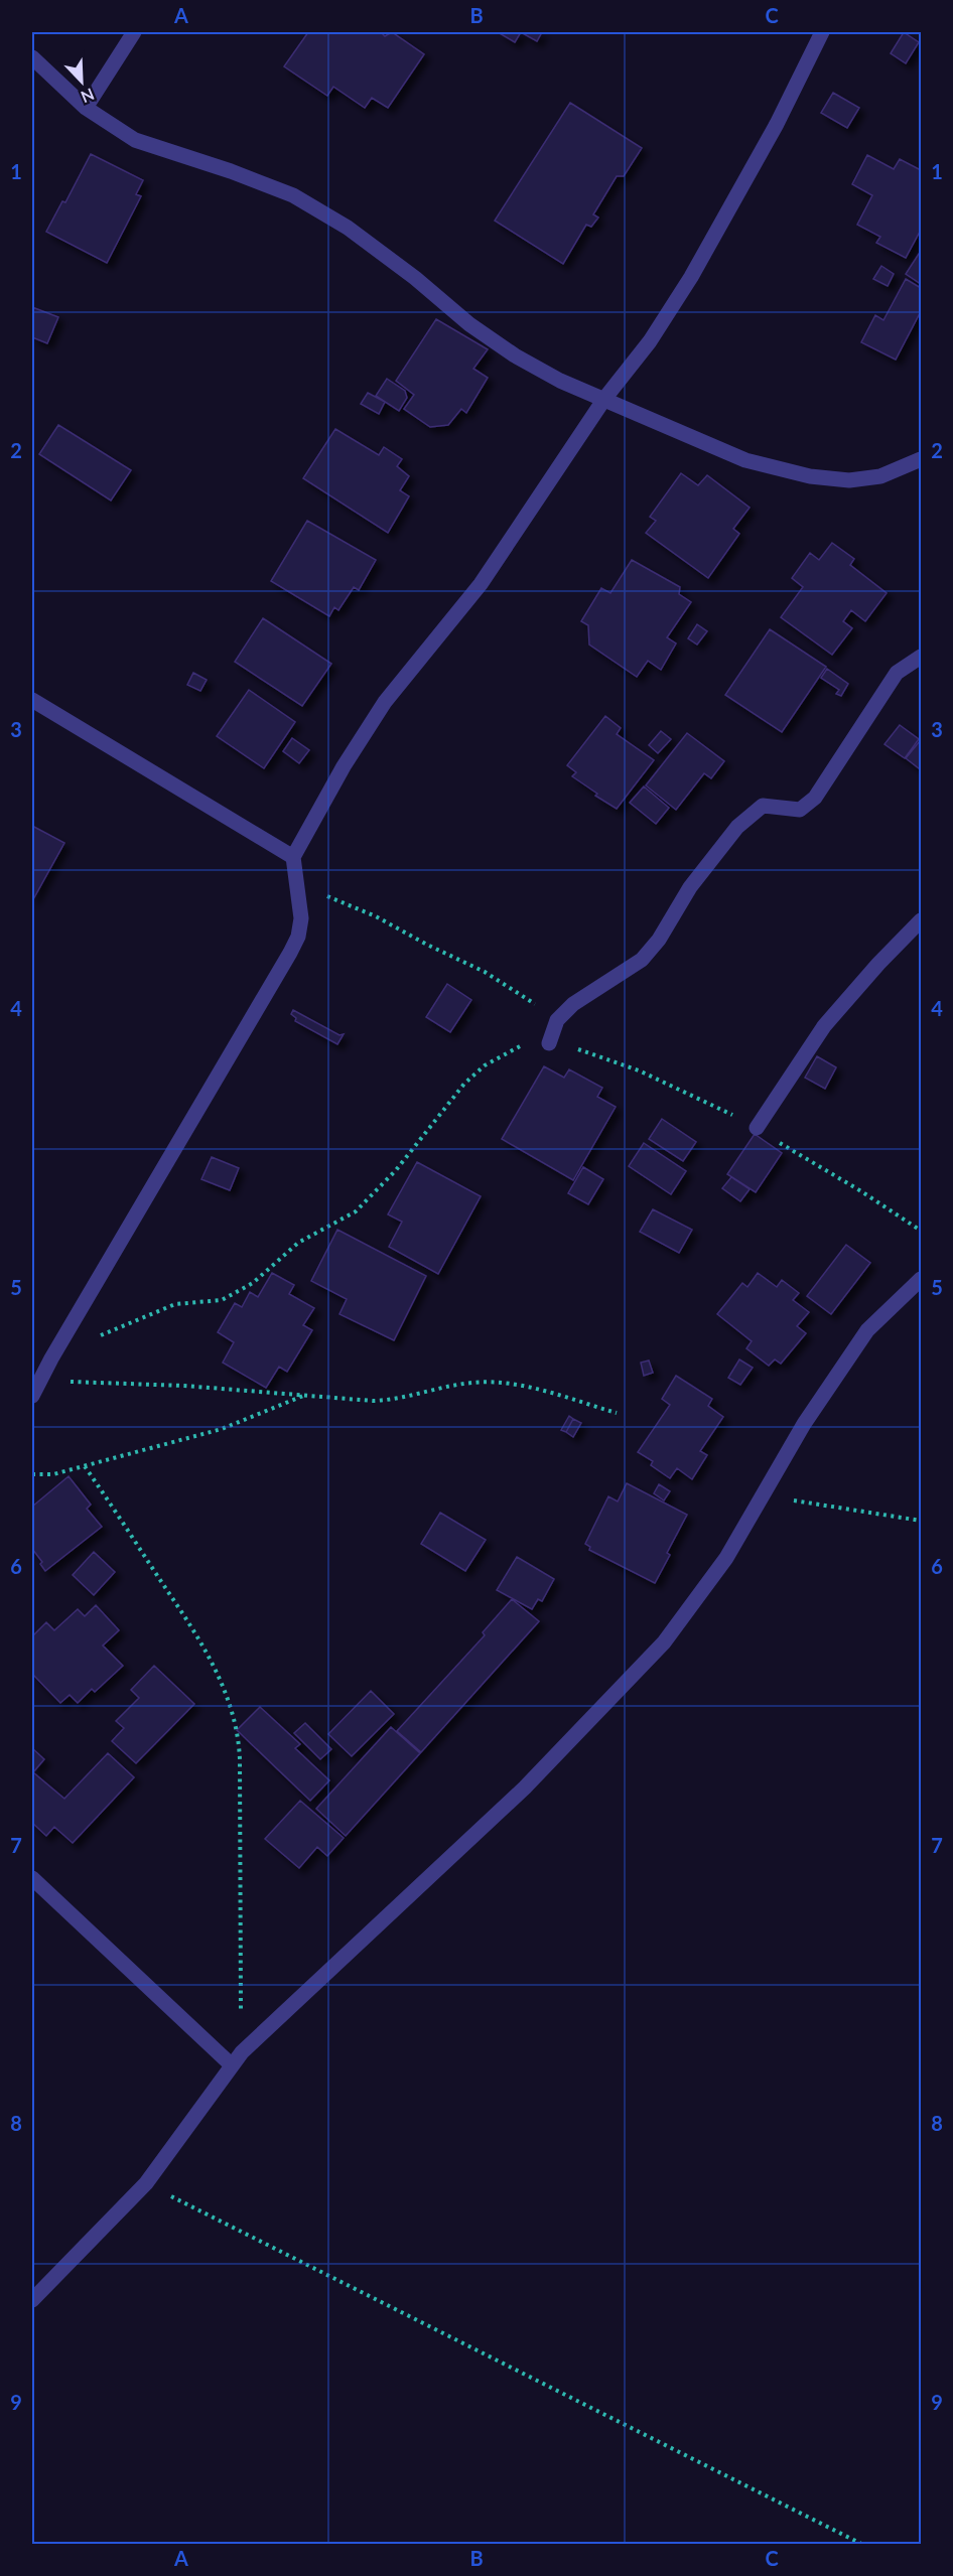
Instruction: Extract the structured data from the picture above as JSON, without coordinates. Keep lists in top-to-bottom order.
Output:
{
  "north": "bottom right",
  "grid": {
    "columns": ["A", "B", "C"],
    "rows": [
      "1",
      "2",
      "3",
      "4",
      "5",
      "6",
      "7",
      "8",
      "9"
    ]
  }
}
